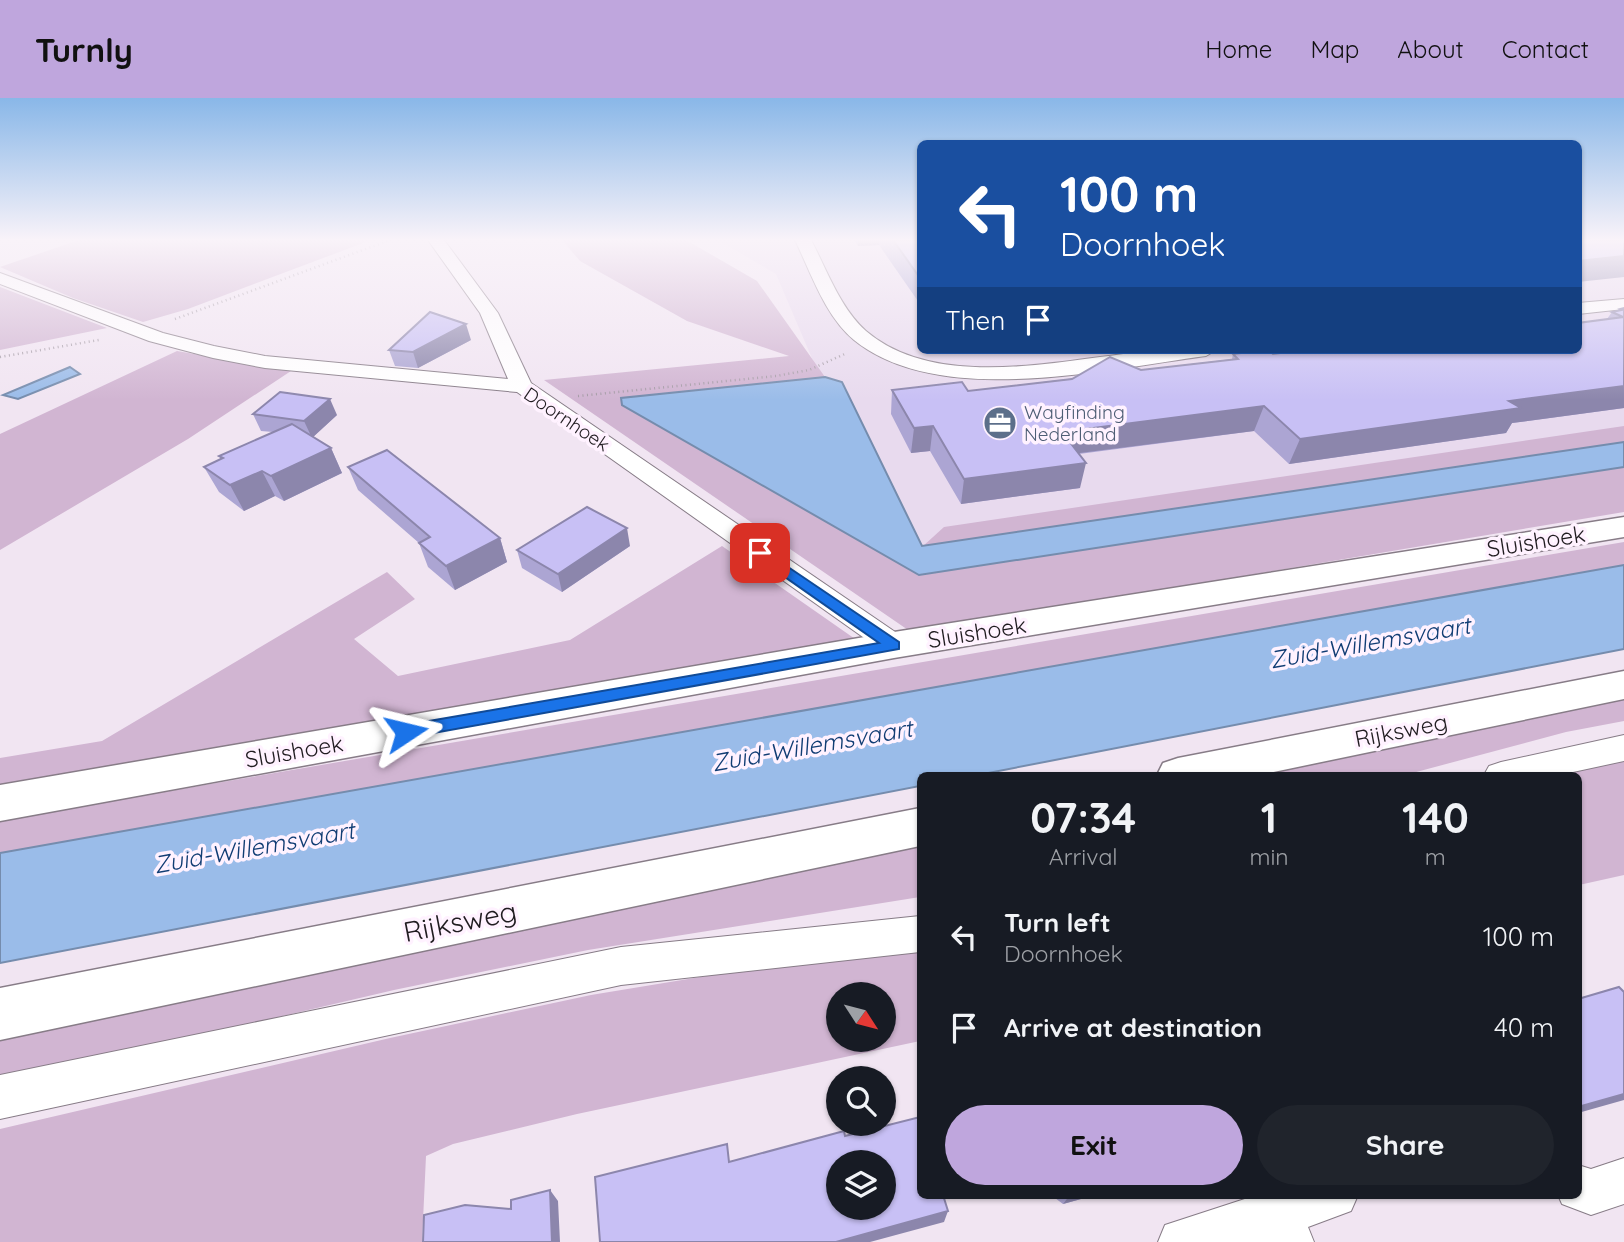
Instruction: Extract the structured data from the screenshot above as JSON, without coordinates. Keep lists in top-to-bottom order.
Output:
{
  "streets": {
    "street": ["Doornhoek", "Sluishoek", "Rijksweg"]
  },
  "crossings": [
    ["Doornhoek", "Sluishoek"]
  ],
  "water": ["Zuid-Willemsvaart"],
  "places": {
    "office": ["Wayfinding Nederland"]
  },
  "north": "bottom right",
  "page": {
    "header": "Turnly",
    "nav": [
      "Home",
      "Map",
      "About",
      "Contact"
    ],
    "turn": ["100 m", "Doornhoek"],
    "then": "Then",
    "eta": [
      "07:34",
      "Arrival",
      "1",
      "min",
      "140",
      "m"
    ],
    "list": [
      {
        "name": "Turn left",
        "note": "Doornhoek",
        "value": "100 m"
      },
      {
        "name": "Arrive at destination",
        "value": "40 m"
      }
    ],
    "buttons": ["Exit", "Share"]
  }
}
